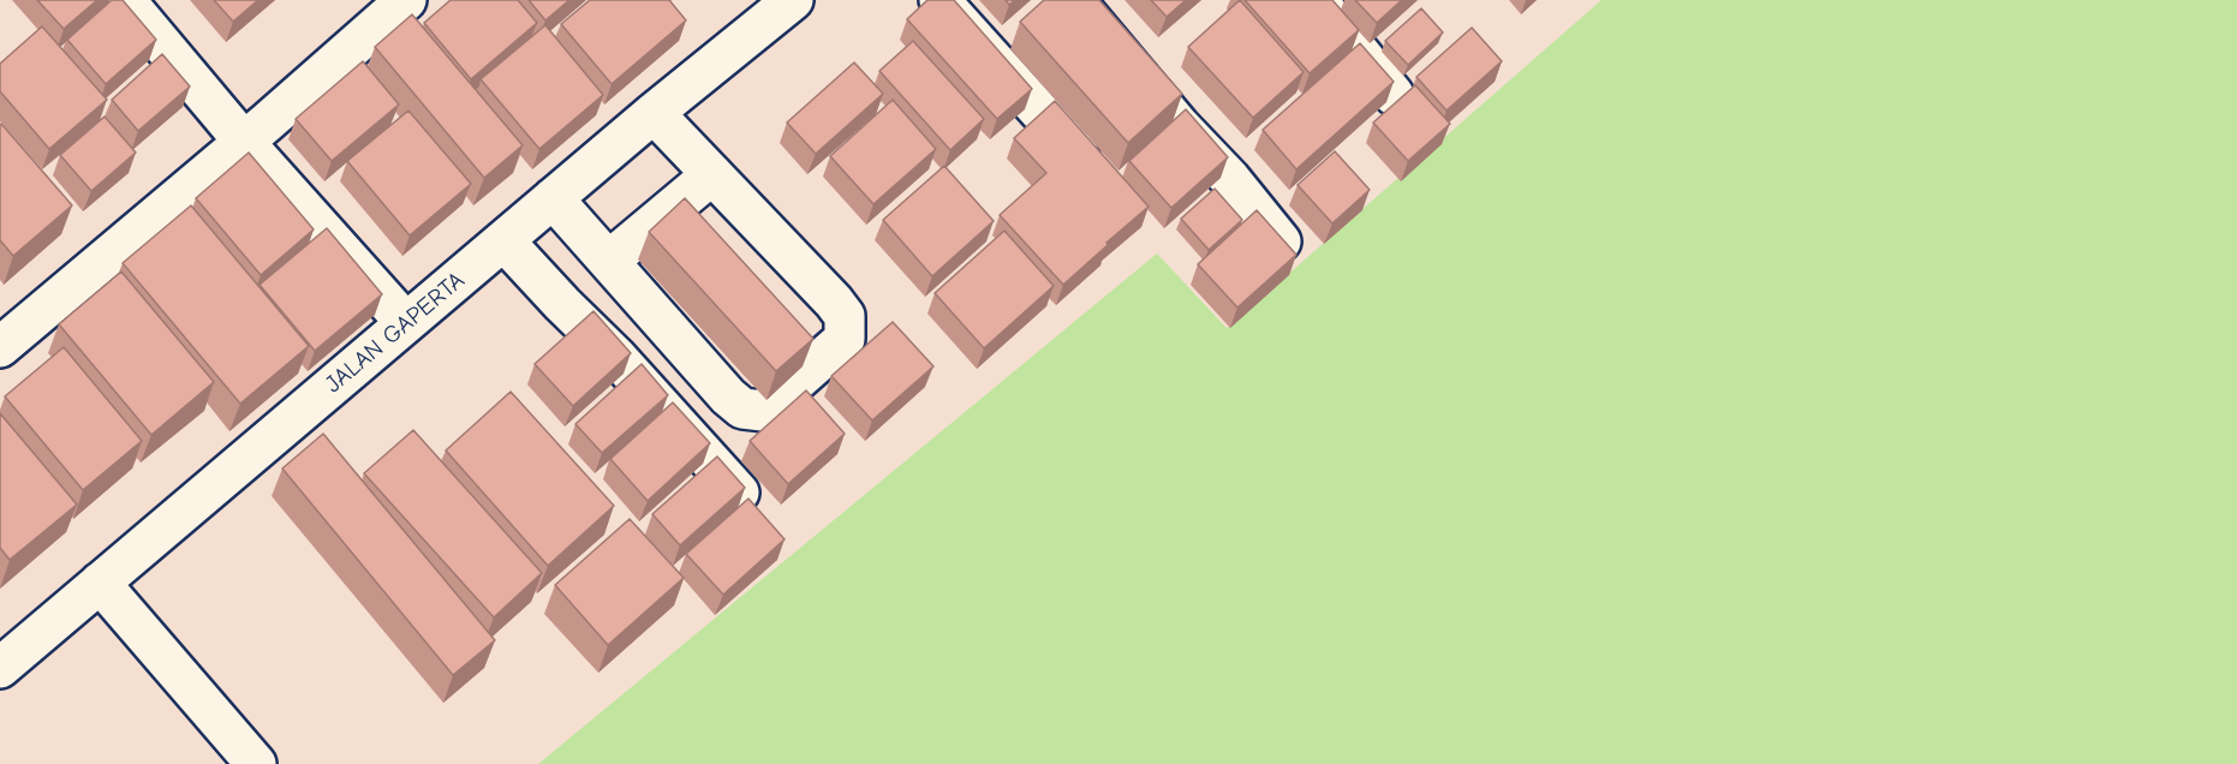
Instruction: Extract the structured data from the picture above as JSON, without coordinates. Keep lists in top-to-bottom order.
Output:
{
  "streets": {
    "street": ["JALAN GAPERTA"]
  }
}
